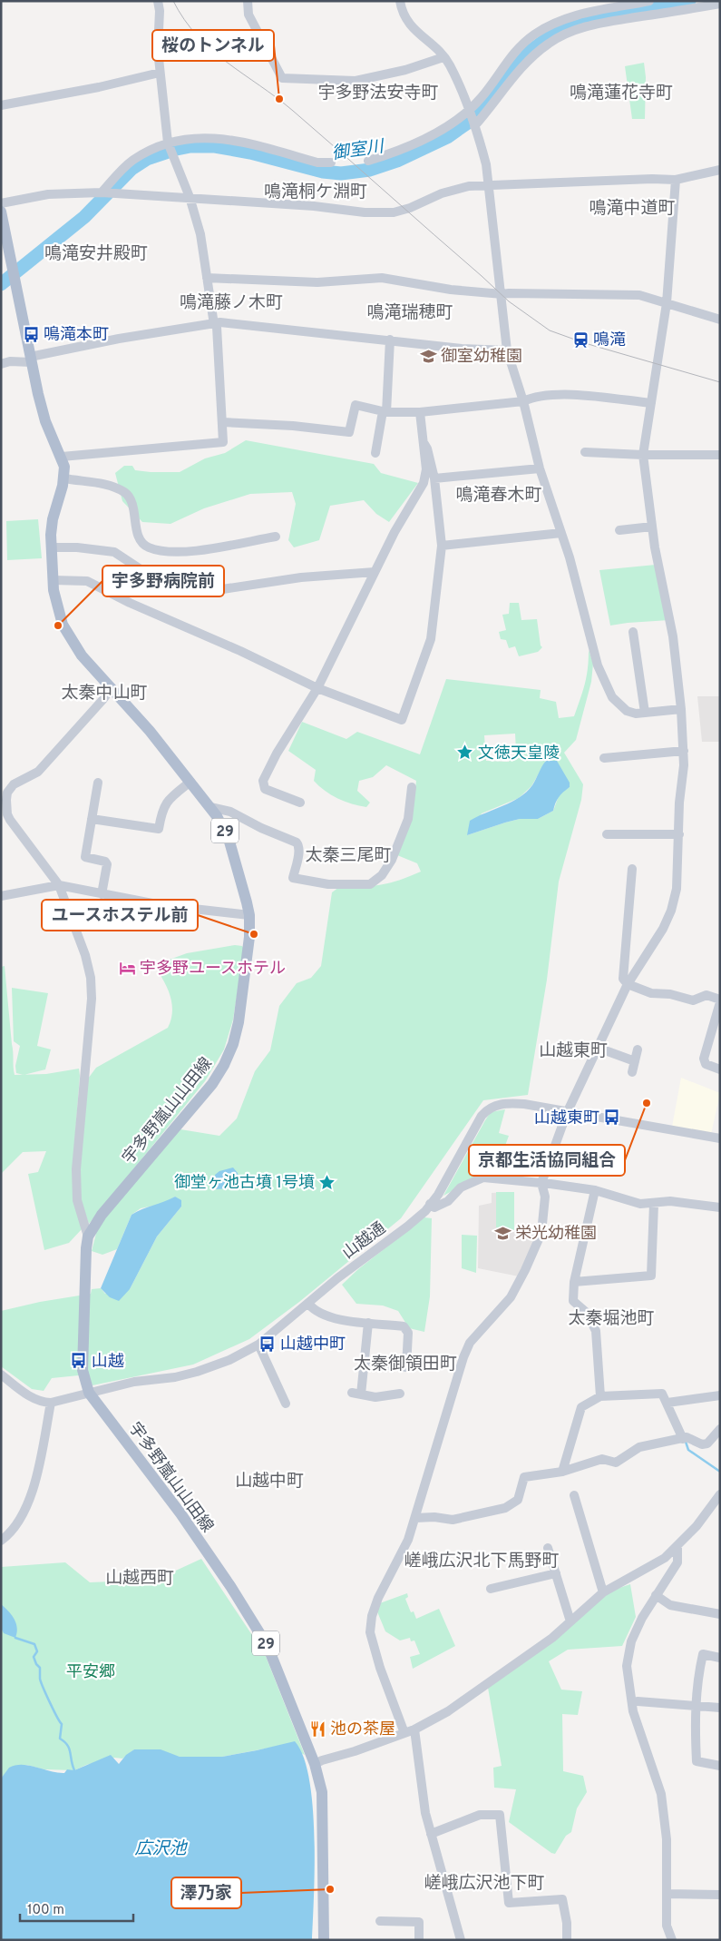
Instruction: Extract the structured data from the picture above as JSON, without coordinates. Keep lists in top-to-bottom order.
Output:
{
  "streets": {
    "main road": ["29", "宇多野嵐山山田線"],
    "street": ["山越通"]
  },
  "crossings": [
    ["宇多野嵐山山田線", "山越通"]
  ],
  "districts": [
    "宇多野法安寺町",
    "鳴滝蓮花寺町",
    "鳴滝桐ケ淵町",
    "鳴滝中道町",
    "鳴滝安井殿町",
    "鳴滝藤ノ木町",
    "鳴滝瑞穂町",
    "鳴滝春木町",
    "太秦中山町",
    "太秦三尾町",
    "山越東町",
    "太秦堀池町",
    "太秦御領田町",
    "山越中町",
    "嵯峨広沢北下馬野町",
    "山越西町",
    "嵯峨広沢池下町"
  ],
  "water": ["御室川", "広沢池"],
  "parks": ["平安郷"],
  "places": {
    "other": [
      "桜のトンネル",
      "宇多野病院前",
      "ユースホステル前",
      "京都生活協同組合",
      "澤乃家"
    ],
    "bus stop": [
      "鳴滝本町",
      "山越東町",
      "山越中町",
      "山越"
    ],
    "station": ["鳴滝"],
    "school or university": ["御室幼稚園", "栄光幼稚園"],
    "place": ["文徳天皇陵", "御堂ヶ池古墳 1号墳"],
    "hotel": ["宇多野ユースホテル"],
    "restaurant": ["池の茶屋"]
  },
  "scale_bar": "100 m"
}
